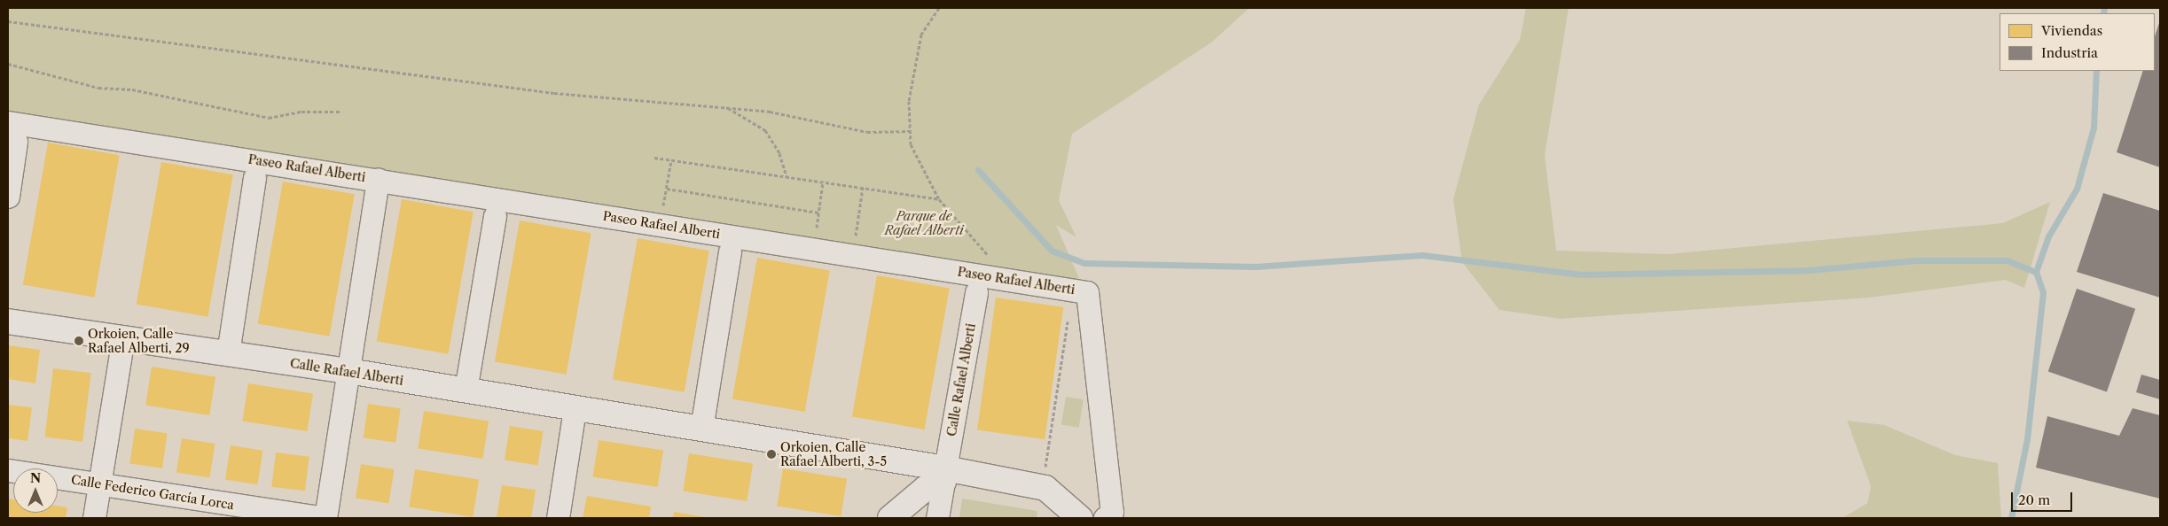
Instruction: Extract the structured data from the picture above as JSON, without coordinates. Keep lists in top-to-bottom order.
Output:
{
  "streets": {
    "street": ["Paseo Rafael Alberti", "Calle Rafael Alberti", "Calle Federico García Lorca"]
  },
  "parks": ["Parque de Rafael Alberti"],
  "places": ["Orkoien, Calle Rafael Alberti, 29", "Orkoien, Calle Rafael Alberti, 3-5"],
  "legend": ["Viviendas", "Industria"],
  "scale_bar": "20 m",
  "north": "top"
}
